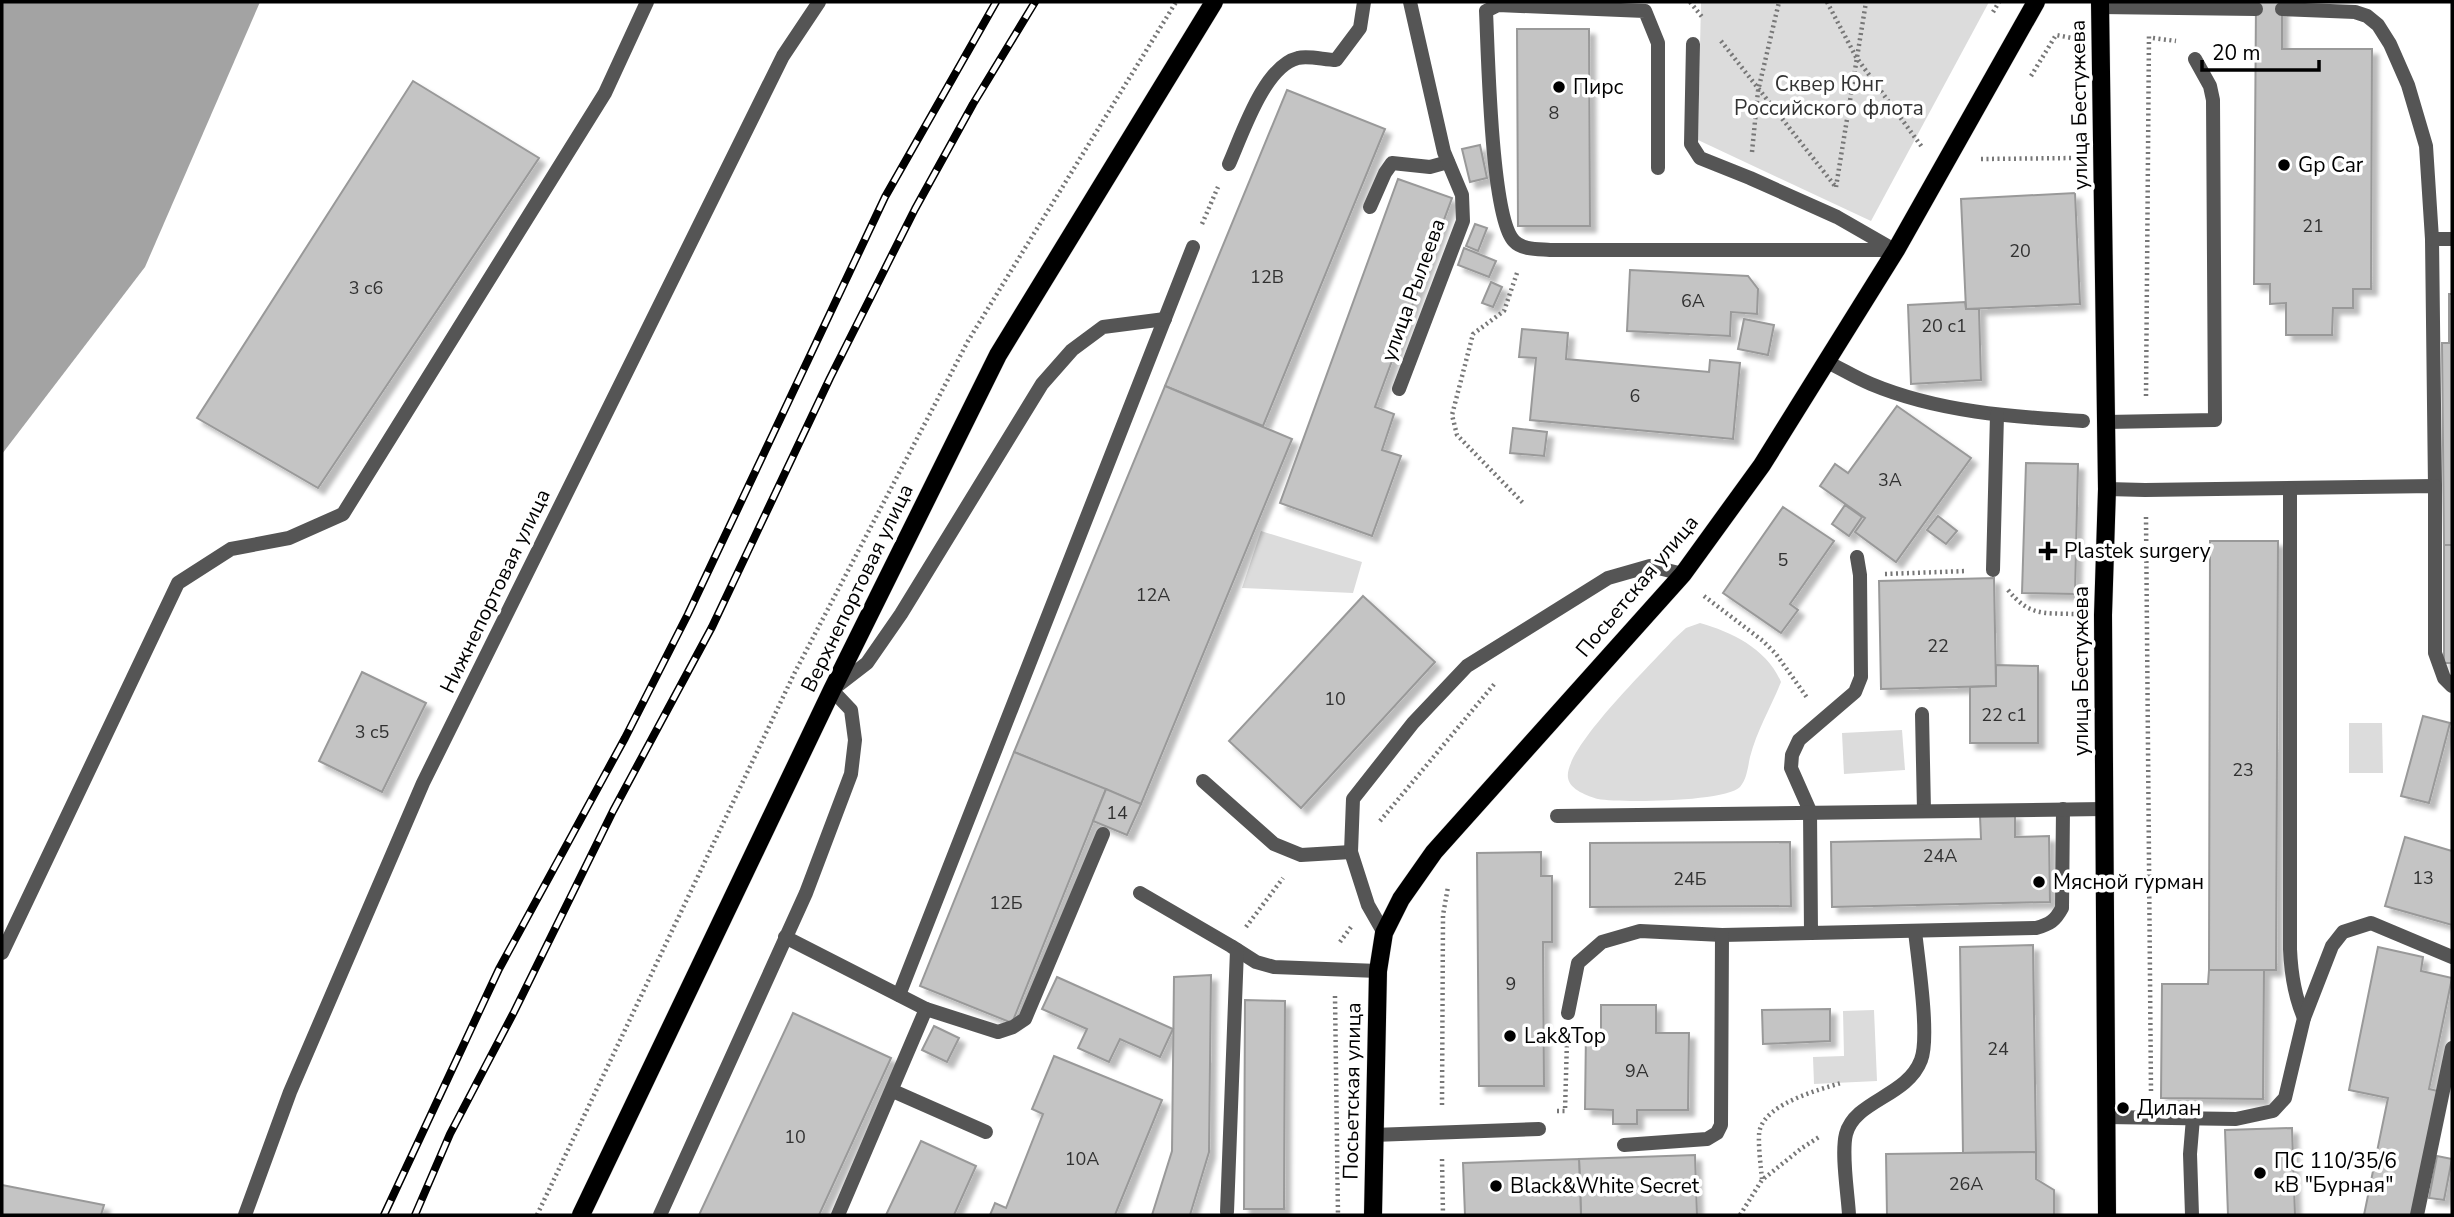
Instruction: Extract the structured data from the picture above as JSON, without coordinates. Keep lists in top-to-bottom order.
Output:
{
  "streets": {
    "main road": ["улица Бестужева", "Посьетская улица", "Верхнепортовая улица"],
    "street": ["улица Рылеева", "Нижнепортовая улица"]
  },
  "parks": ["Сквер Юнг Российского флота"],
  "places": {
    "other": [
      "Пирс",
      "Gp Car",
      "Мясной гурман",
      "Lak&Top",
      "Дилан",
      "ПС 110/35/6 кВ \"Бурная\"",
      "Black&White Secret"
    ],
    "health": ["Plastek surgery"]
  },
  "house_numbers": [
    "8",
    "21",
    "20",
    "12В",
    "3 с6",
    "6А",
    "20 с1",
    "6",
    "3А",
    "5",
    "12А",
    "22",
    "10",
    "22 с1",
    "3 с5",
    "23",
    "14",
    "24А",
    "13",
    "24Б",
    "12Б",
    "9",
    "24",
    "9А",
    "10",
    "10А",
    "26А"
  ],
  "scale_bar": "20 m"
}
